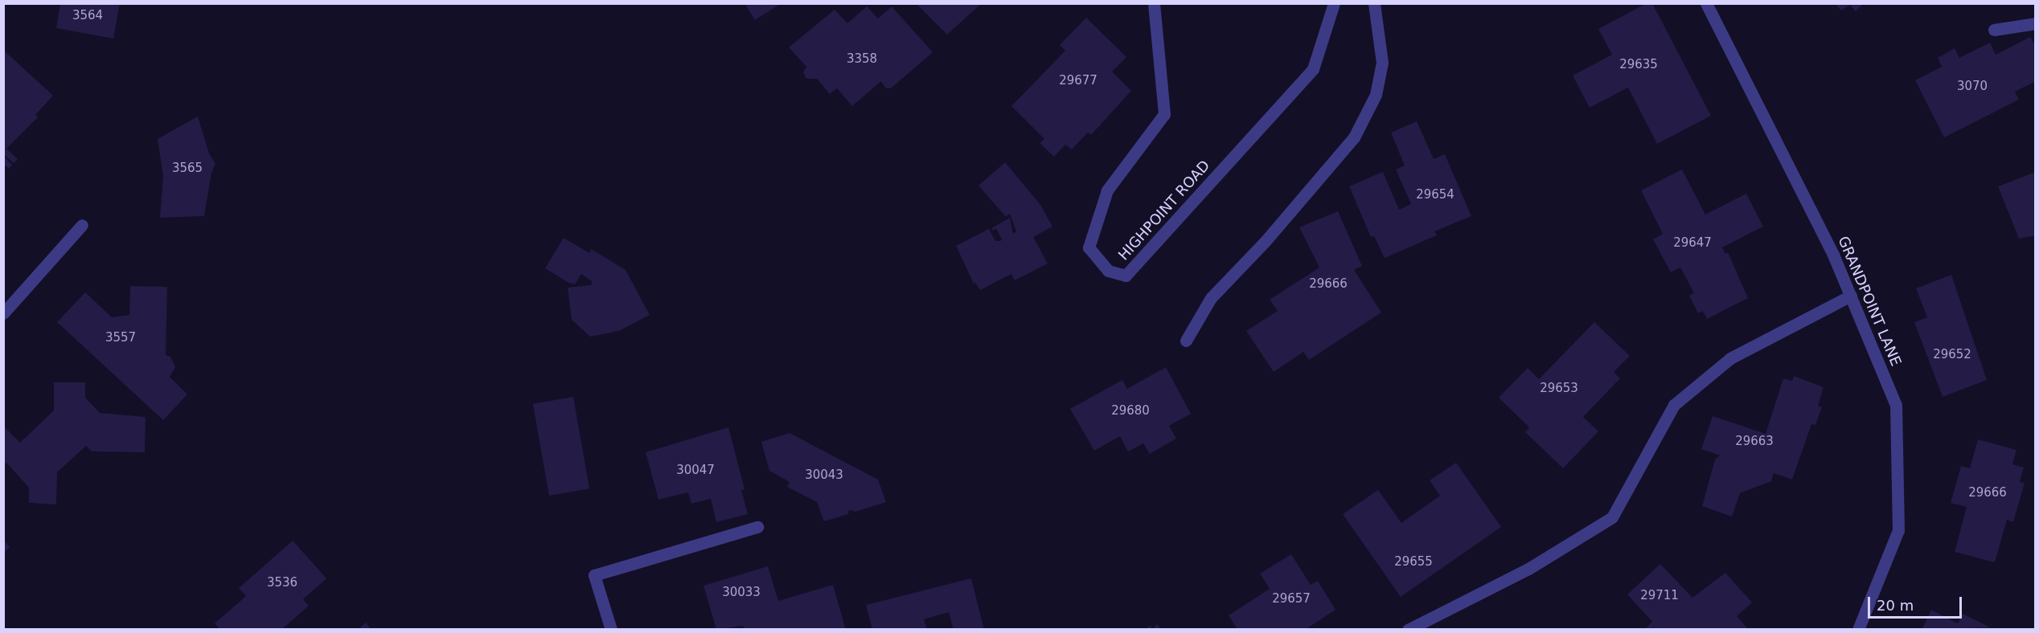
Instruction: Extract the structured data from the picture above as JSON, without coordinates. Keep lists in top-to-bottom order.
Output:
{
  "streets": {
    "street": ["HIGHPOINT ROAD", "GRANDPOINT LANE"]
  },
  "house_numbers": [
    "3564",
    "3358",
    "29635",
    "29677",
    "3070",
    "3565",
    "29654",
    "29647",
    "29666",
    "3557",
    "29652",
    "29653",
    "29680",
    "29663",
    "30047",
    "30043",
    "29666",
    "29655",
    "3536",
    "30033",
    "29711",
    "29657"
  ],
  "scale_bar": "20 m"
}
